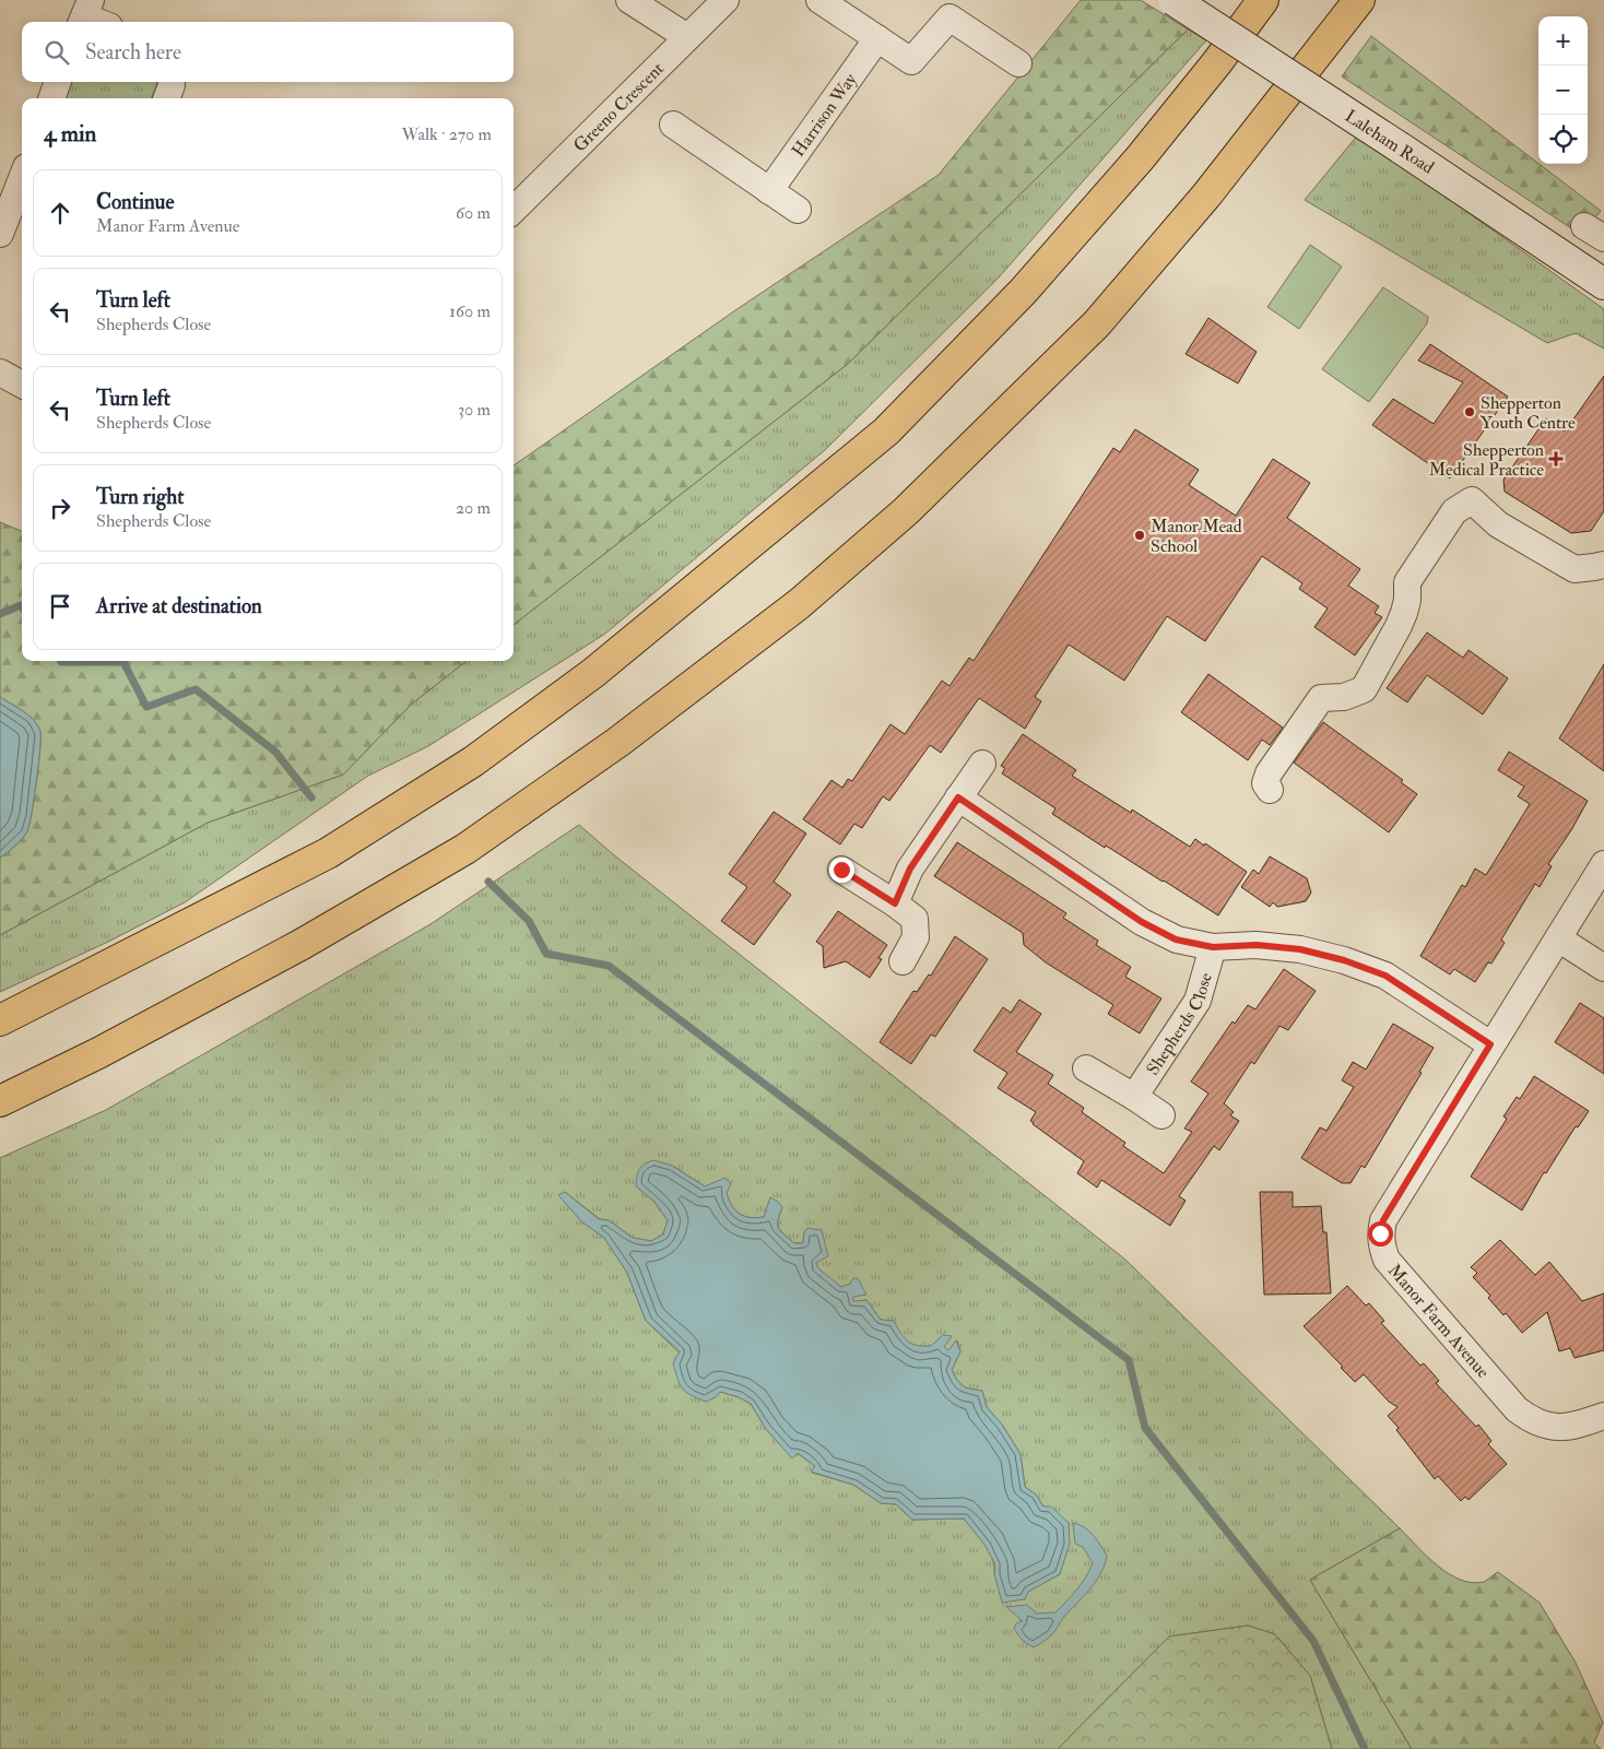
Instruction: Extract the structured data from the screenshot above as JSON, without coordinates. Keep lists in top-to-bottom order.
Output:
{
  "streets": {
    "main road": ["Laleham Road"],
    "street": [
      "Greeno Crescent",
      "Harrison Way",
      "Shepherds Close",
      "Manor Farm Avenue"
    ]
  },
  "crossings": [
    ["Shepherds Close", "Manor Farm Avenue"]
  ],
  "places": {
    "other": ["Shepperton Youth Centre", "Manor Mead School"],
    "health": ["Shepperton Medical Practice"]
  },
  "page": {
    "map_buttons": ["+", "−"],
    "search": "Search here",
    "heading": ["4 min", "Walk · 270 m"],
    "list": [
      ["Continue", "Manor Farm Avenue", "60 m"],
      ["Turn left", "Shepherds Close", "160 m"],
      ["Turn left", "Shepherds Close", "30 m"],
      ["Turn right", "Shepherds Close", "20 m"],
      "Arrive at destination"
    ]
  }
}
